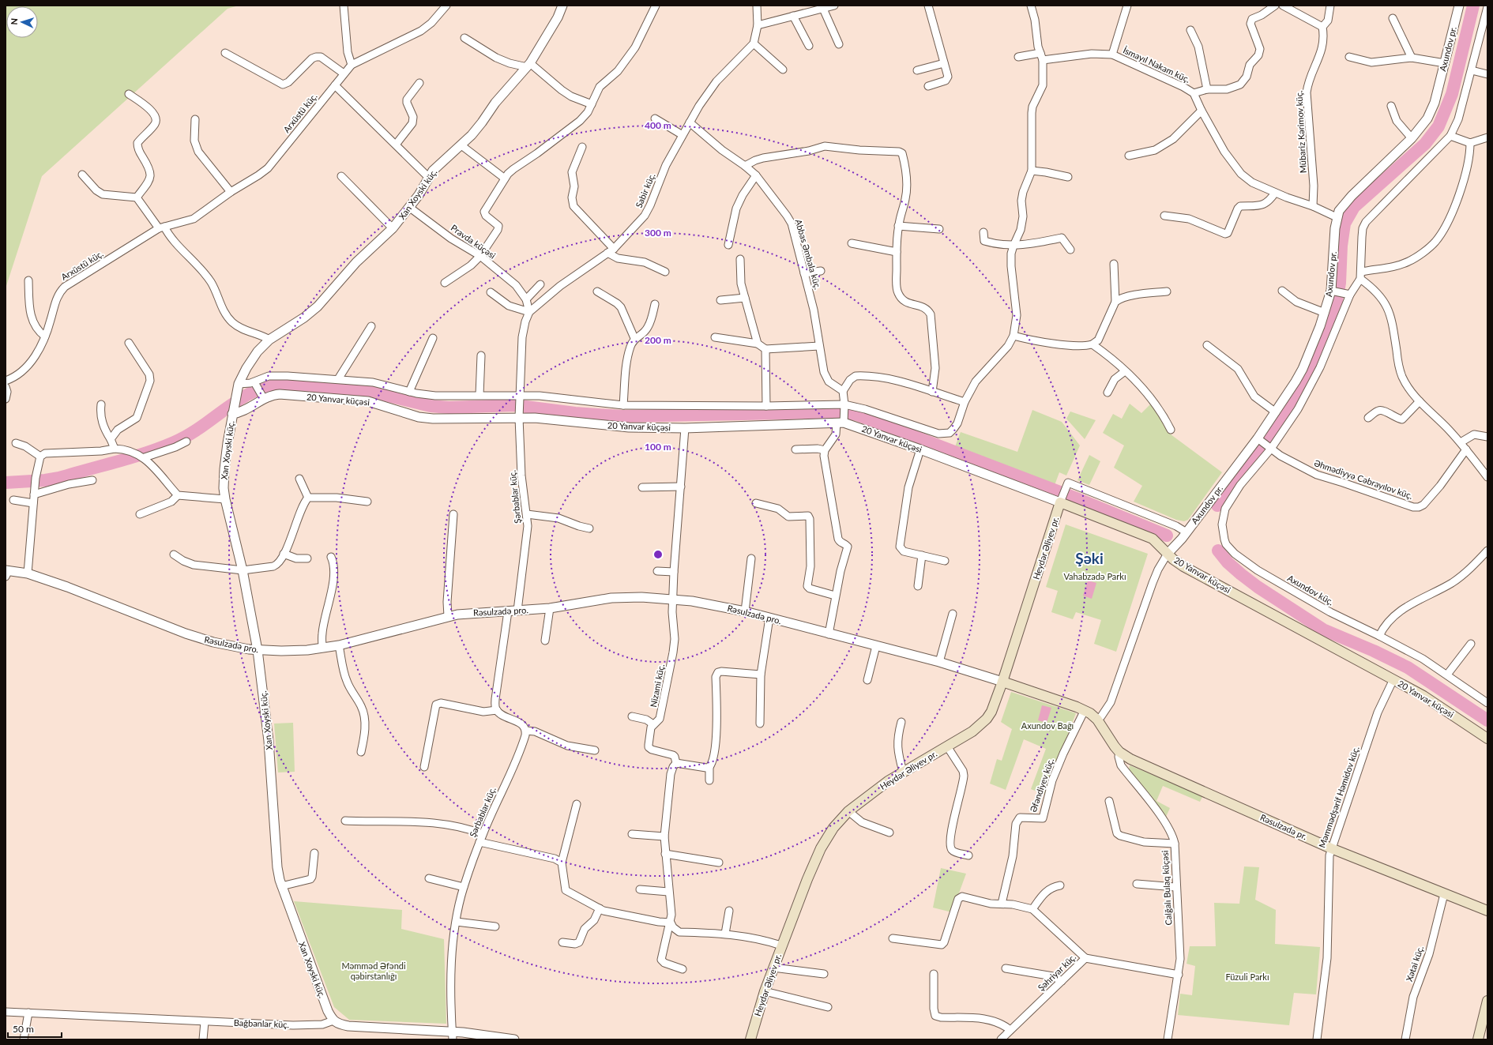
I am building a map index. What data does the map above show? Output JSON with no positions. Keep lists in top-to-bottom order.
{
  "streets": {
    "main road": ["20 Yanvar küçəsi", "Heydər Əliyev pr.", "Rəsulzadə pr."],
    "street": [
      "Axundov pr.",
      "İsmayıl Nakam küç.",
      "Arxüstü küç.",
      "Mübariz Kərimov küç.",
      "Sabir küç.",
      "Xan Xoyski küç.",
      "Pravda küçəsi",
      "Abbas Əmbala küç.",
      "Əhmədiyyə Cəbrayılov küç.",
      "Şərbablar küç.",
      "Axundov küç.",
      "Rəsulzadə pro.",
      "Nizami küç.",
      "Əfəndiyev küç.",
      "Məmmədşərif Həmidov küç.",
      "Calğalı Bulaq küçəsi",
      "Xətai küç.",
      "Şəhriyar küç.",
      "Bağbanlar küç."
    ]
  },
  "crossings": [
    ["Axundov pr.", "İsmayıl Nakam küç."],
    ["Axundov pr.", "20 Yanvar küçəsi"],
    ["Axundov pr.", "Əhmədiyyə Cəbrayılov küç."],
    ["İsmayıl Nakam küç.", "Mübariz Kərimov küç."],
    ["Sabir küç.", "Pravda küçəsi"],
    ["Sabir küç.", "Abbas Əmbala küç."],
    ["Xan Xoyski küç.", "Pravda küçəsi"],
    ["Xan Xoyski küç.", "20 Yanvar küçəsi"],
    ["Xan Xoyski küç.", "Rəsulzadə pro."],
    ["Xan Xoyski küç.", "Bağbanlar küç."],
    ["20 Yanvar küçəsi", "Şərbablar küç."],
    ["20 Yanvar küçəsi", "Heydər Əliyev pr."],
    ["20 Yanvar küçəsi", "Nizami küç."],
    ["20 Yanvar küçəsi", "Məmmədşərif Həmidov küç."],
    ["Əhmədiyyə Cəbrayılov küç.", "Axundov küç."],
    ["Şərbablar küç.", "Rəsulzadə pro."],
    ["Heydər Əliyev pr.", "Rəsulzadə pro."],
    ["Rəsulzadə pro.", "Nizami küç."],
    ["Məmmədşərif Həmidov küç.", "Rəsulzadə pr."],
    ["Rəsulzadə pr.", "Calğalı Bulaq küçəsi"],
    ["Rəsulzadə pr.", "Xətai küç."],
    ["Calğalı Bulaq küçəsi", "Şəhriyar küç."]
  ],
  "districts": ["Şəki"],
  "parks": [
    "Vahabzadə Parkı",
    "Axundov Bağı",
    "Məmməd Əfəndi qəbirstanlığı",
    "Füzuli Parkı"
  ],
  "scale_bar": "50 m",
  "north": "left",
  "rings": [
    "400 m",
    "300 m",
    "200 m",
    "100 m"
  ]
}
